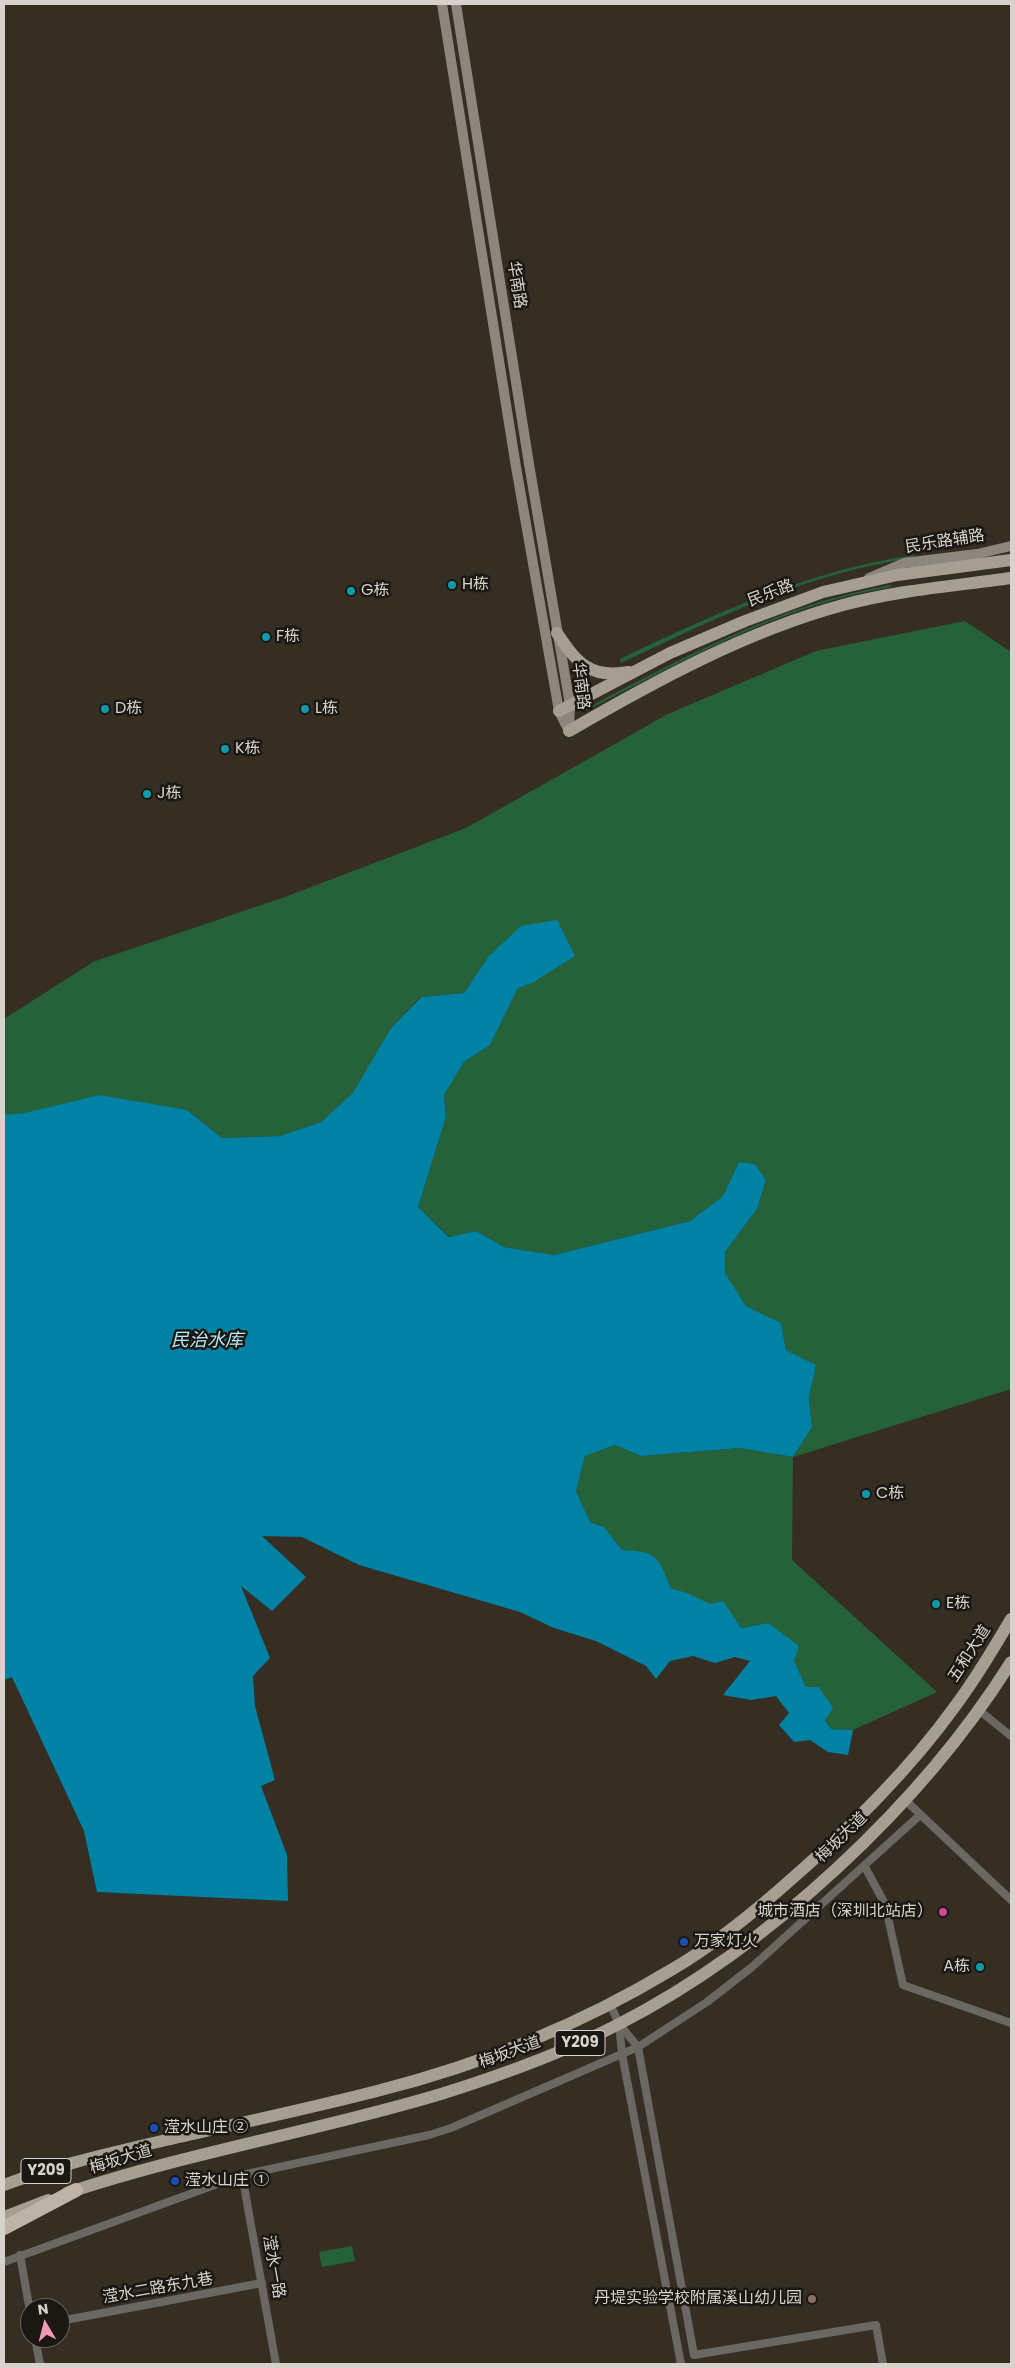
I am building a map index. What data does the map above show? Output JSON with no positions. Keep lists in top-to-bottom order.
{
  "streets": {
    "main road": [
      "华南路",
      "民乐路辅路",
      "民乐路",
      "五和大道",
      "梅坂大道",
      "Y209"
    ],
    "street": ["滢水一路", "滢水二路东九巷"]
  },
  "crossings": [
    ["华南路", "民乐路"],
    ["民乐路辅路", "民乐路"],
    ["五和大道", "梅坂大道"],
    ["梅坂大道", "Y209"],
    ["滢水一路", "滢水二路东九巷"]
  ],
  "water": ["民治水库"],
  "places": [
    "H栋",
    "G栋",
    "F栋",
    "D栋",
    "L栋",
    "K栋",
    "J栋",
    "C栋",
    "E栋",
    "城市酒店（深圳北站店）",
    "万家灯火",
    "A栋",
    "滢水山庄 ②",
    "滢水山庄 ①",
    "丹堤实验学校附属溪山幼儿园"
  ],
  "north": "top"
}
